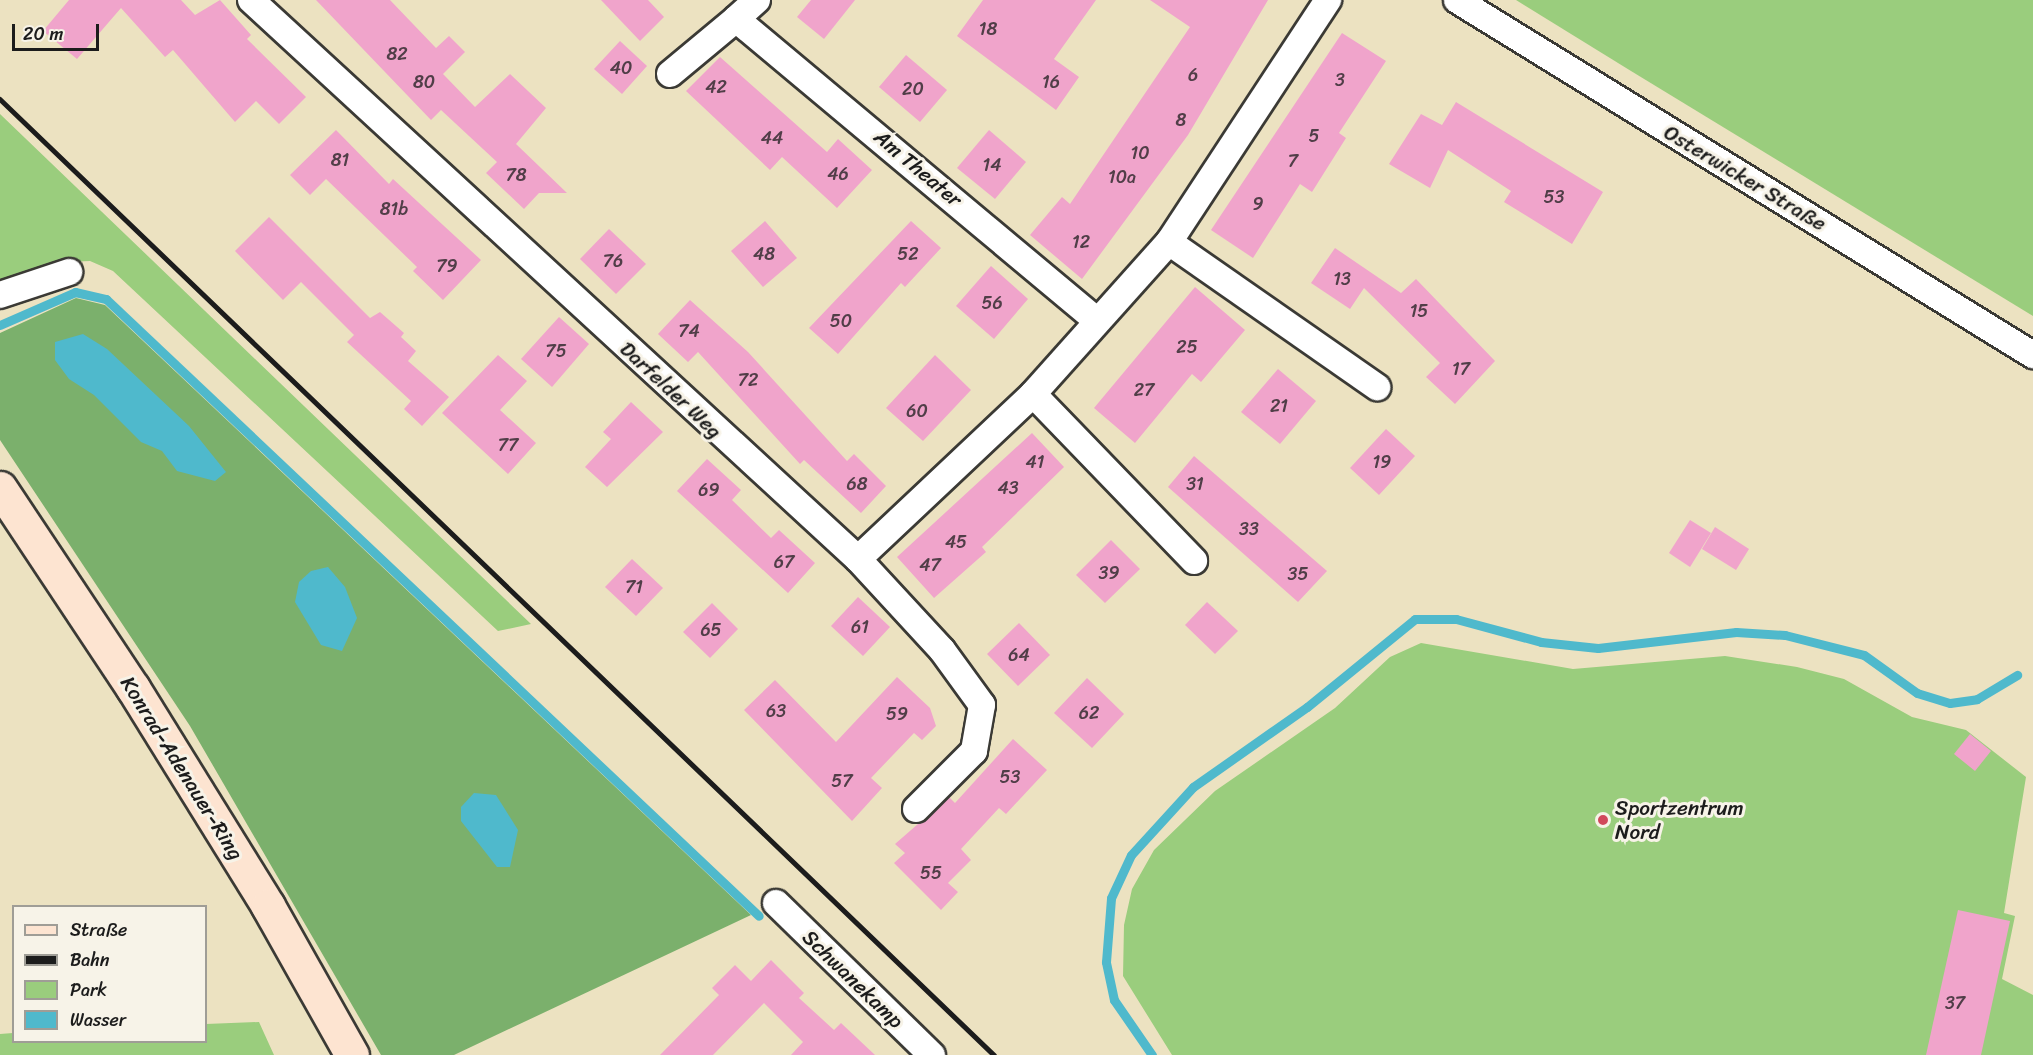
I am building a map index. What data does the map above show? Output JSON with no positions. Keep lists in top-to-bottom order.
{
  "streets": {
    "main road": ["Konrad-Adenauer-Ring"],
    "street": [
      "Am Theater",
      "Osterwicker Straße",
      "Darfelder Weg",
      "Schwanekamp"
    ]
  },
  "places": ["Sportzentrum Nord"],
  "house_numbers": [
    "18",
    "82",
    "40",
    "6",
    "3",
    "80",
    "16",
    "42",
    "20",
    "8",
    "5",
    "44",
    "10",
    "81",
    "7",
    "14",
    "46",
    "78",
    "10a",
    "53",
    "9",
    "81b",
    "12",
    "48",
    "52",
    "76",
    "79",
    "13",
    "56",
    "15",
    "50",
    "74",
    "25",
    "75",
    "17",
    "72",
    "27",
    "21",
    "60",
    "77",
    "41",
    "19",
    "68",
    "31",
    "43",
    "69",
    "33",
    "45",
    "67",
    "47",
    "39",
    "35",
    "71",
    "61",
    "65",
    "64",
    "63",
    "62",
    "59",
    "53",
    "57",
    "55",
    "37"
  ],
  "legend": [
    "Straße",
    "Bahn",
    "Park",
    "Wasser"
  ],
  "scale_bar": "20 m"
}
